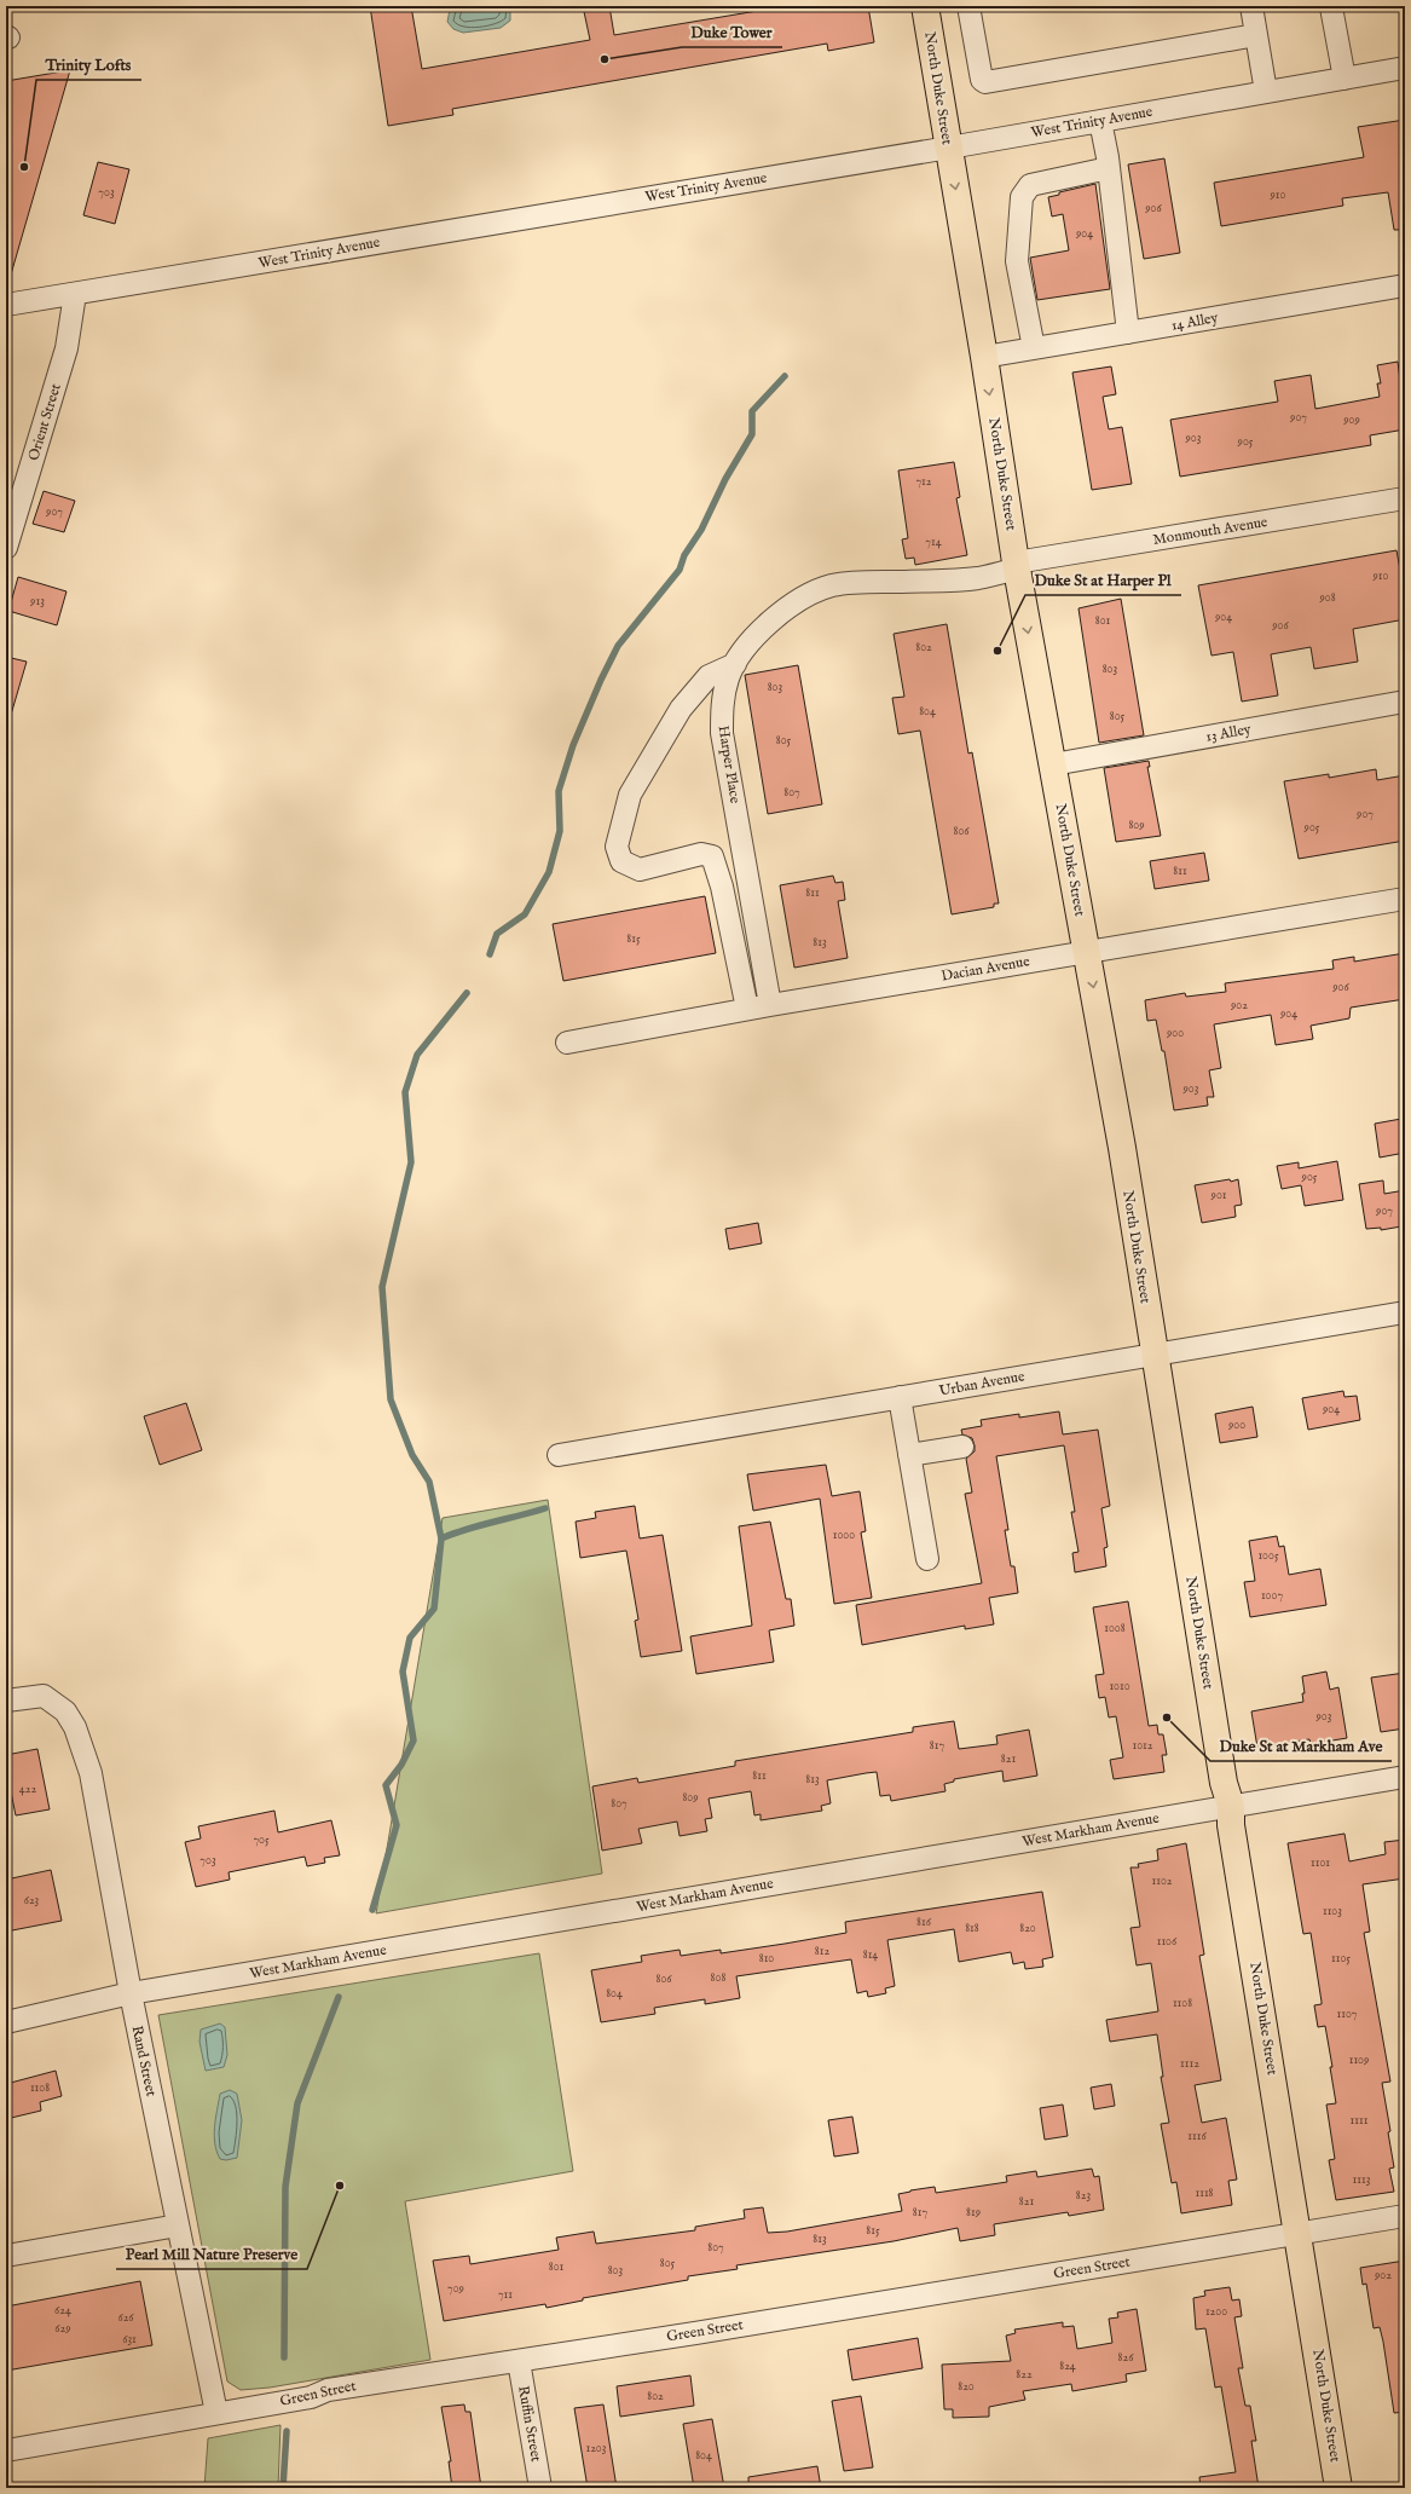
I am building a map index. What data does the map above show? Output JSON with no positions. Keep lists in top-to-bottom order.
{
  "streets": {
    "main road": ["North Duke Street"],
    "street": [
      "West Trinity Avenue",
      "14 Alley",
      "Orient Street",
      "Monmouth Avenue",
      "13 Alley",
      "Harper Place",
      "Dacian Avenue",
      "Urban Avenue",
      "West Markham Avenue",
      "Rand Street",
      "Green Street",
      "Ruffin Street"
    ]
  },
  "crossings": [
    ["North Duke Street", "West Trinity Avenue"],
    ["North Duke Street", "14 Alley"],
    ["North Duke Street", "Monmouth Avenue"],
    ["North Duke Street", "13 Alley"],
    ["North Duke Street", "Harper Place"],
    ["North Duke Street", "Dacian Avenue"],
    ["North Duke Street", "Urban Avenue"],
    ["North Duke Street", "West Markham Avenue"],
    ["North Duke Street", "Green Street"],
    ["West Trinity Avenue", "Orient Street"],
    ["Monmouth Avenue", "Harper Place"],
    ["Harper Place", "Dacian Avenue"],
    ["West Markham Avenue", "Rand Street"],
    ["Rand Street", "Green Street"],
    ["Green Street", "Ruffin Street"]
  ],
  "one_way": ["North Duke Street"],
  "places": [
    "Duke Tower",
    "Trinity Lofts",
    "Duke St at Harper Pl",
    "Duke St at Markham Ave",
    "Pearl Mill Nature Preserve"
  ],
  "house_numbers": [
    "703",
    "910",
    "906",
    "904",
    "907",
    "909",
    "903",
    "905",
    "712",
    "907",
    "714",
    "910",
    "908",
    "913",
    "904",
    "801",
    "906",
    "802",
    "803",
    "803",
    "804",
    "805",
    "805",
    "807",
    "907",
    "809",
    "905",
    "806",
    "811",
    "811",
    "815",
    "813",
    "906",
    "902",
    "904",
    "900",
    "903",
    "905",
    "901",
    "907",
    "904",
    "900",
    "1000",
    "1005",
    "1007",
    "1008",
    "1010",
    "903",
    "817",
    "1012",
    "821",
    "811",
    "813",
    "422",
    "809",
    "807",
    "705",
    "703",
    "1101",
    "1102",
    "623",
    "1103",
    "816",
    "818",
    "820",
    "1106",
    "812",
    "814",
    "810",
    "1105",
    "808",
    "806",
    "804",
    "1108",
    "1107",
    "1109",
    "1112",
    "1108",
    "1111",
    "1116",
    "1113",
    "1118",
    "823",
    "821",
    "817",
    "819",
    "815",
    "813",
    "807",
    "805",
    "801",
    "803",
    "902",
    "709",
    "711",
    "624",
    "1200",
    "626",
    "629",
    "631",
    "826",
    "824",
    "822",
    "820",
    "802",
    "1203",
    "804"
  ]
}
